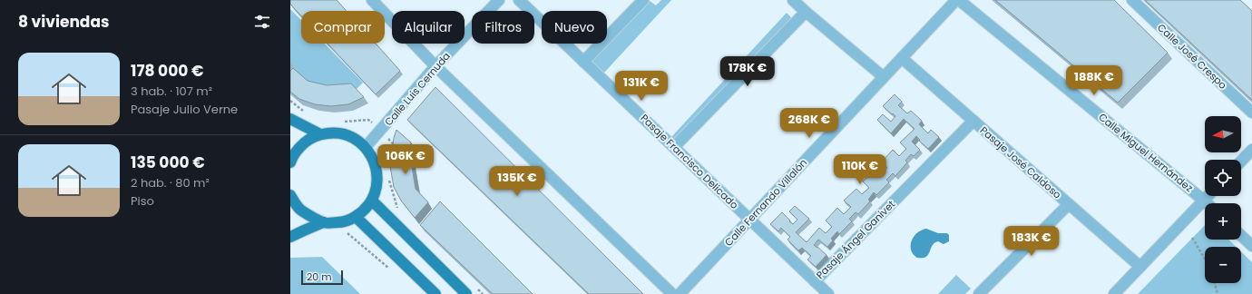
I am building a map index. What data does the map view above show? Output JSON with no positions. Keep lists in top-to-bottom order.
{
  "streets": {
    "street": [
      "Calle José Crespo",
      "Calle Luis Cernuda",
      "Calle Miguel Hernández",
      "Pasaje Francisco Delicado",
      "Pasaje José Caldoso",
      "Calle Fernando Villalón",
      "Pasaje Ángel Ganivet"
    ]
  },
  "crossings": [
    ["Pasaje Francisco Delicado", "Calle Fernando Villalón"],
    ["Pasaje Francisco Delicado", "Pasaje Ángel Ganivet"],
    ["Pasaje José Caldoso", "Calle Fernando Villalón"],
    ["Pasaje José Caldoso", "Pasaje Ángel Ganivet"]
  ],
  "scale_bar": "20 m",
  "north": "left",
  "page": {
    "heading": "8 viviendas",
    "chip": [
      "Comprar",
      "Alquilar",
      "Filtros",
      "Nuevo"
    ],
    "list": [
      {
        "name": "178 000 €",
        "note": "3 hab. · 107 m² · Pasaje Julio Verne"
      },
      {
        "name": "135 000 €",
        "note": "2 hab. · 80 m² · Piso"
      }
    ],
    "price": [
      "178K €",
      "188K €",
      "131K €",
      "268K €",
      "106K €",
      "110K €",
      "135K €",
      "183K €"
    ],
    "map_buttons": ["+", "−"],
    "scale": "20 m"
  }
}
